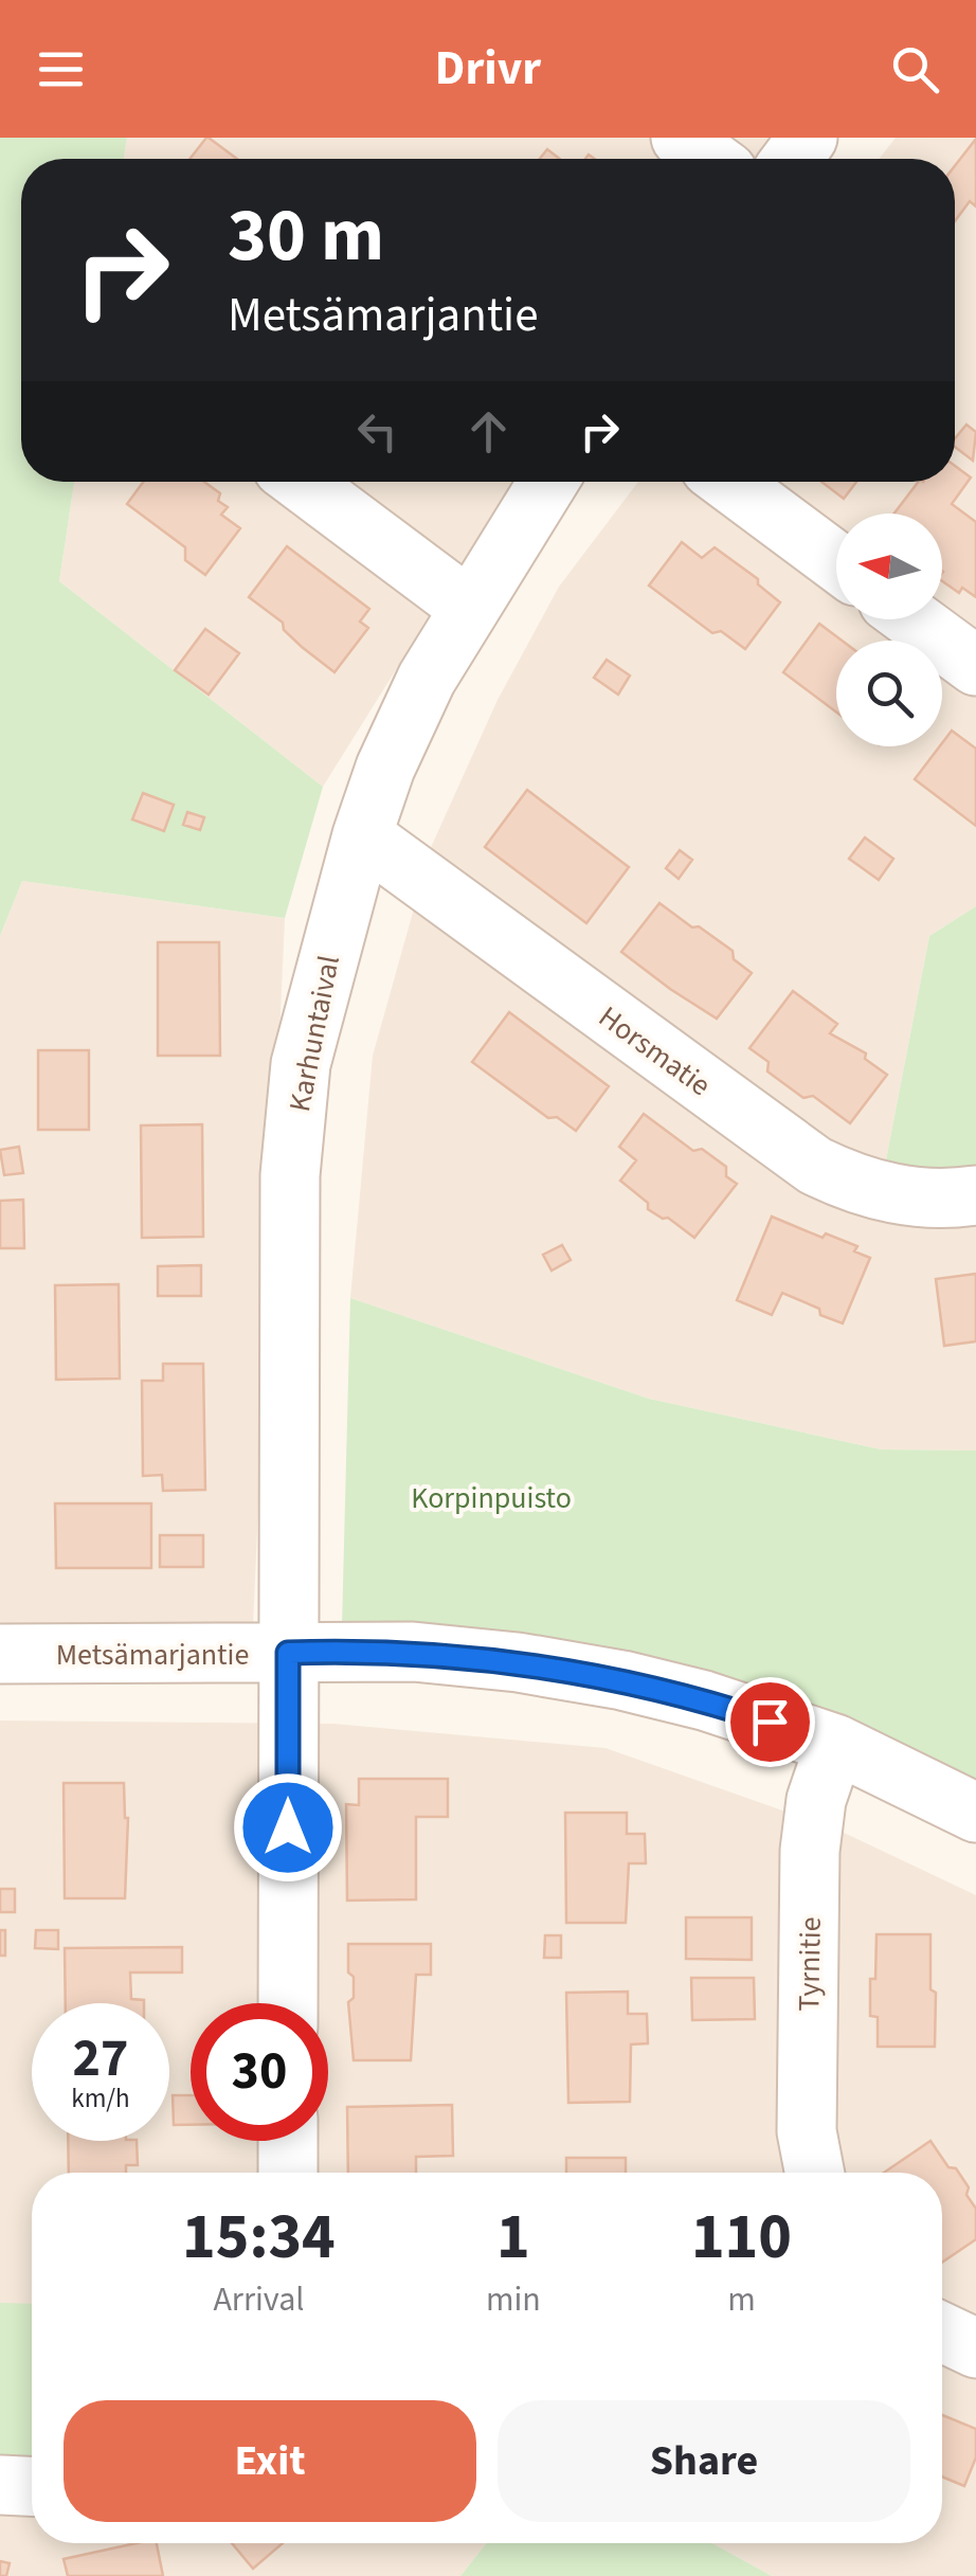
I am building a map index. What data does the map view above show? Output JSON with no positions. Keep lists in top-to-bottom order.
{
  "streets": {
    "street": [
      "Karhuntaival",
      "Horsmatie",
      "Metsämarjantie",
      "Tyrnitie"
    ]
  },
  "crossings": [
    ["Karhuntaival", "Horsmatie"],
    ["Karhuntaival", "Metsämarjantie"],
    ["Metsämarjantie", "Tyrnitie"]
  ],
  "parks": ["Korpinpuisto"],
  "north": "left",
  "page": {
    "header": "Drivr",
    "turn": ["30 m", "Metsämarjantie"],
    "speed": "27 km/h",
    "limit": "30",
    "eta": [
      "15:34",
      "Arrival",
      "1",
      "min",
      "110",
      "m"
    ],
    "buttons": ["Exit", "Share"]
  }
}
